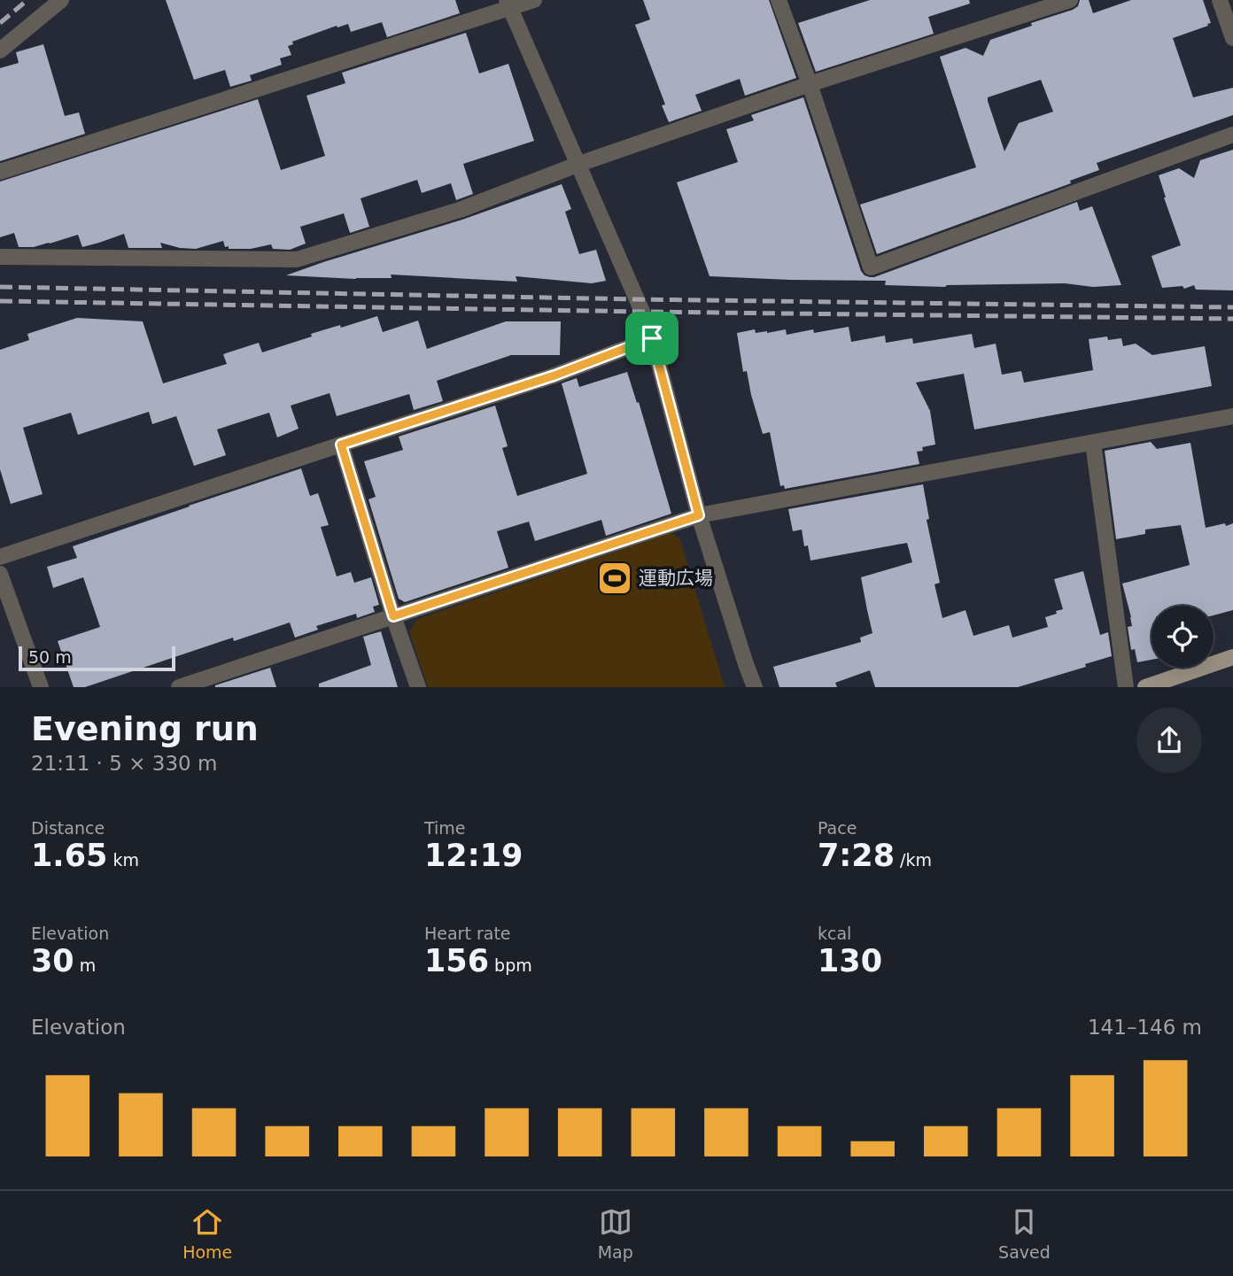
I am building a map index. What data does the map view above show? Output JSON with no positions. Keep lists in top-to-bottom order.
{
  "places": {
    "sports": ["運動広場"]
  },
  "scale_bar": "50 m",
  "page": {
    "scale": "50 m",
    "heading": ["Evening run", "21:11 · 5 × 330 m"],
    "stats": [
      ["Distance", "1.65 km"],
      ["Time", "12:19"],
      ["Pace", "7:28 /km"],
      ["Elevation", "30 m"],
      ["Heart rate", "156 bpm"],
      ["kcal", "130"]
    ],
    "chart": ["Elevation", "141–146 m"],
    "tabs": ["Home", "Map", "Saved"]
  }
}
